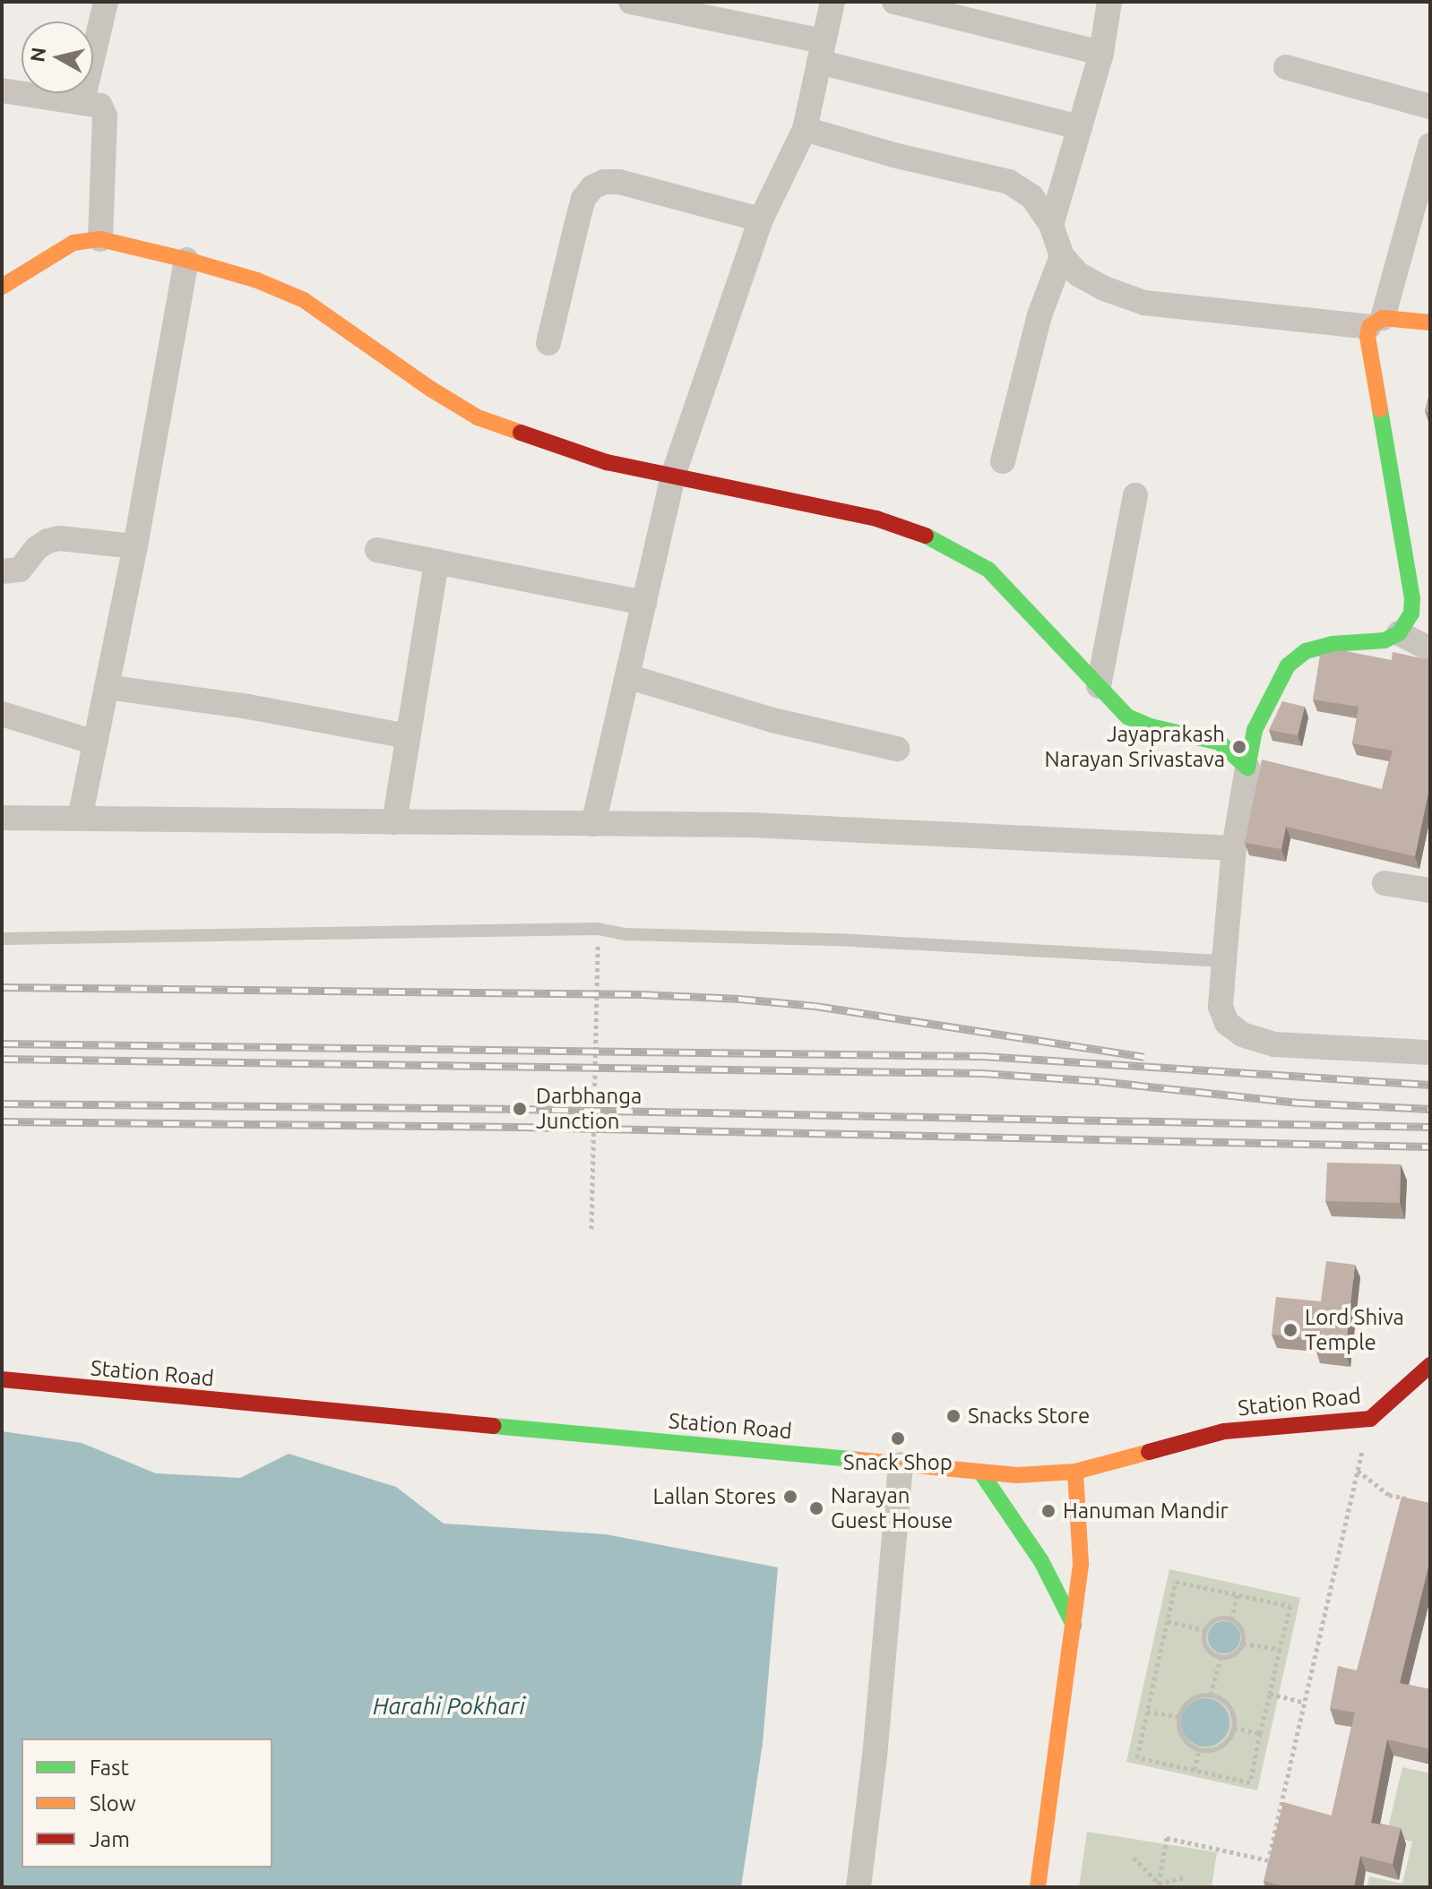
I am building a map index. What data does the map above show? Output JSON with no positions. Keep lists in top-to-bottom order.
{
  "streets": {
    "main road": ["Station Road"]
  },
  "water": ["Harahi Pokhari"],
  "places": [
    "Jayaprakash Narayan Srivastava",
    "Darbhanga Junction",
    "Lord Shiva Temple",
    "Snacks Store",
    "Snack Shop",
    "Lallan Stores",
    "Narayan Guest House",
    "Hanuman Mandir"
  ],
  "legend": ["Fast", "Slow", "Jam"],
  "north": "left"
}
